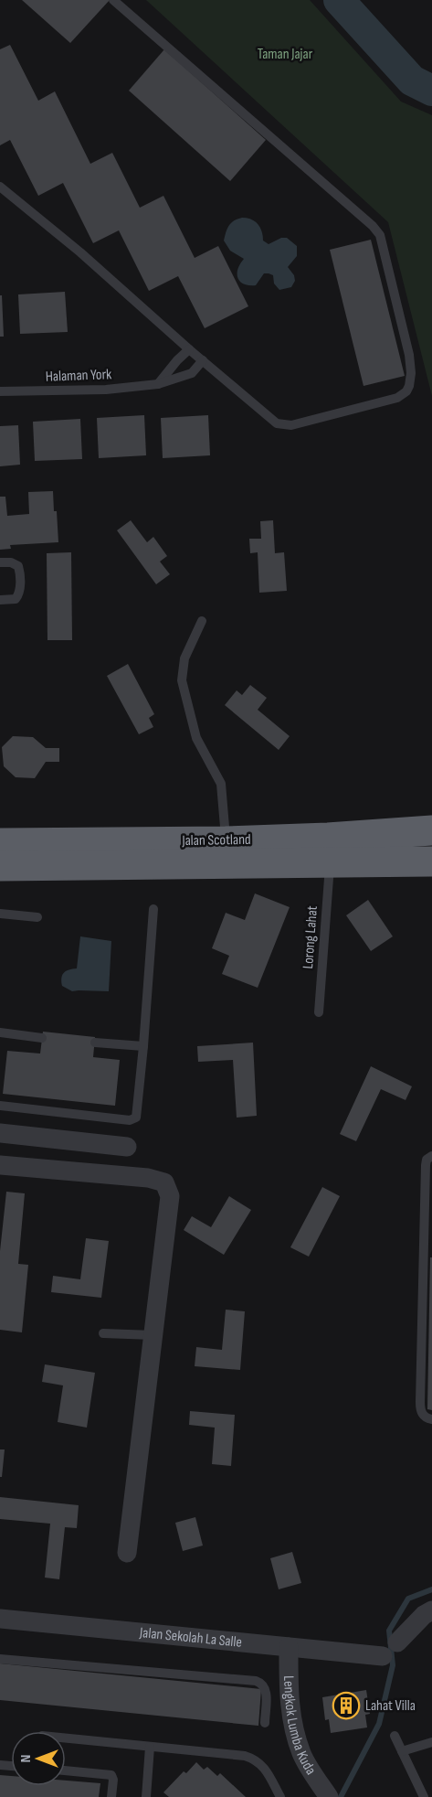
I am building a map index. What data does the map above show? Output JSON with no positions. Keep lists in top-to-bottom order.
{
  "streets": {
    "highway": ["Jalan Scotland"],
    "street": ["Jalan Sekolah La Salle", "Lengkok Lumba Kuda"],
    "lane": ["Halaman York", "Lorong Lahat"]
  },
  "crossings": [
    ["Jalan Scotland", "Lorong Lahat"],
    ["Jalan Sekolah La Salle", "Lengkok Lumba Kuda"]
  ],
  "parks": ["Taman Jajar"],
  "places": {
    "building": ["Lahat Villa"]
  },
  "north": "left"
}
